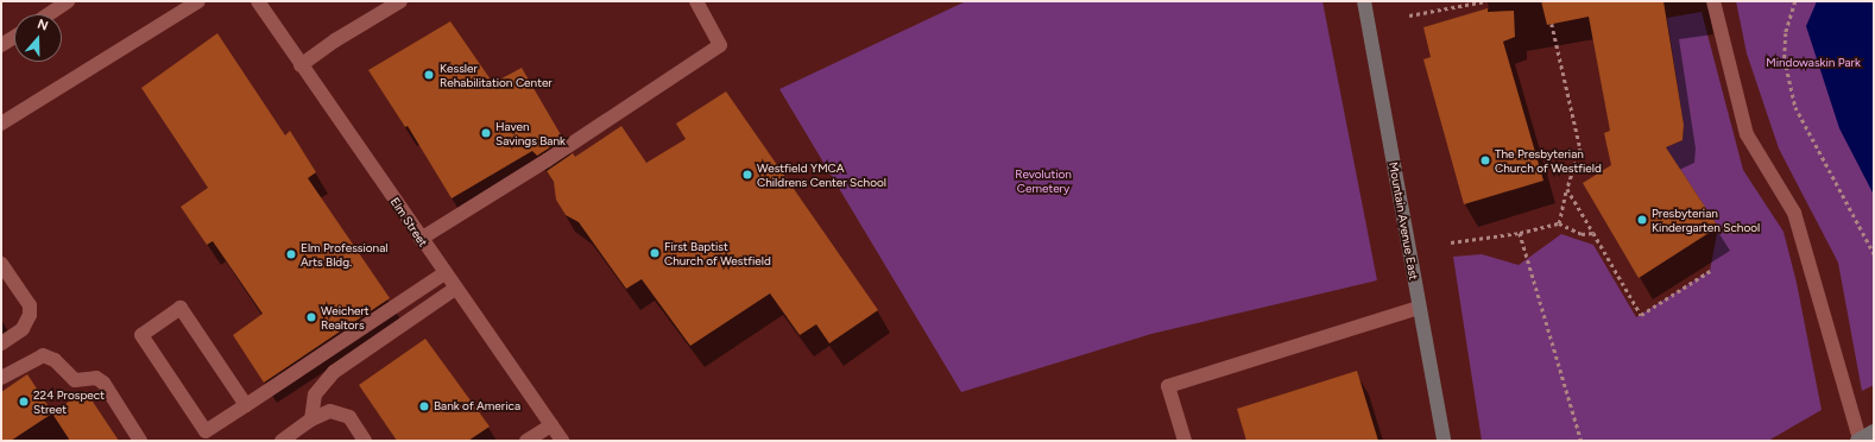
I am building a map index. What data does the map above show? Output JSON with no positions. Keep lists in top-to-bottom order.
{
  "streets": {
    "street": ["Mountain Avenue East", "Elm Street"]
  },
  "parks": ["Mindowaskin Park", "Revolution Cemetery"],
  "places": [
    "Kessler Rehabilitation Center",
    "Haven Savings Bank",
    "The Presbyterian Church of Westfield",
    "Westfield YMCA Childrens Center School",
    "Presbyterian Kindergarten School",
    "First Baptist Church of Westfield",
    "Elm Professional Arts Bldg.",
    "Weichert Realtors",
    "224 Prospect Street",
    "Bank of America"
  ],
  "north": "top"
}
